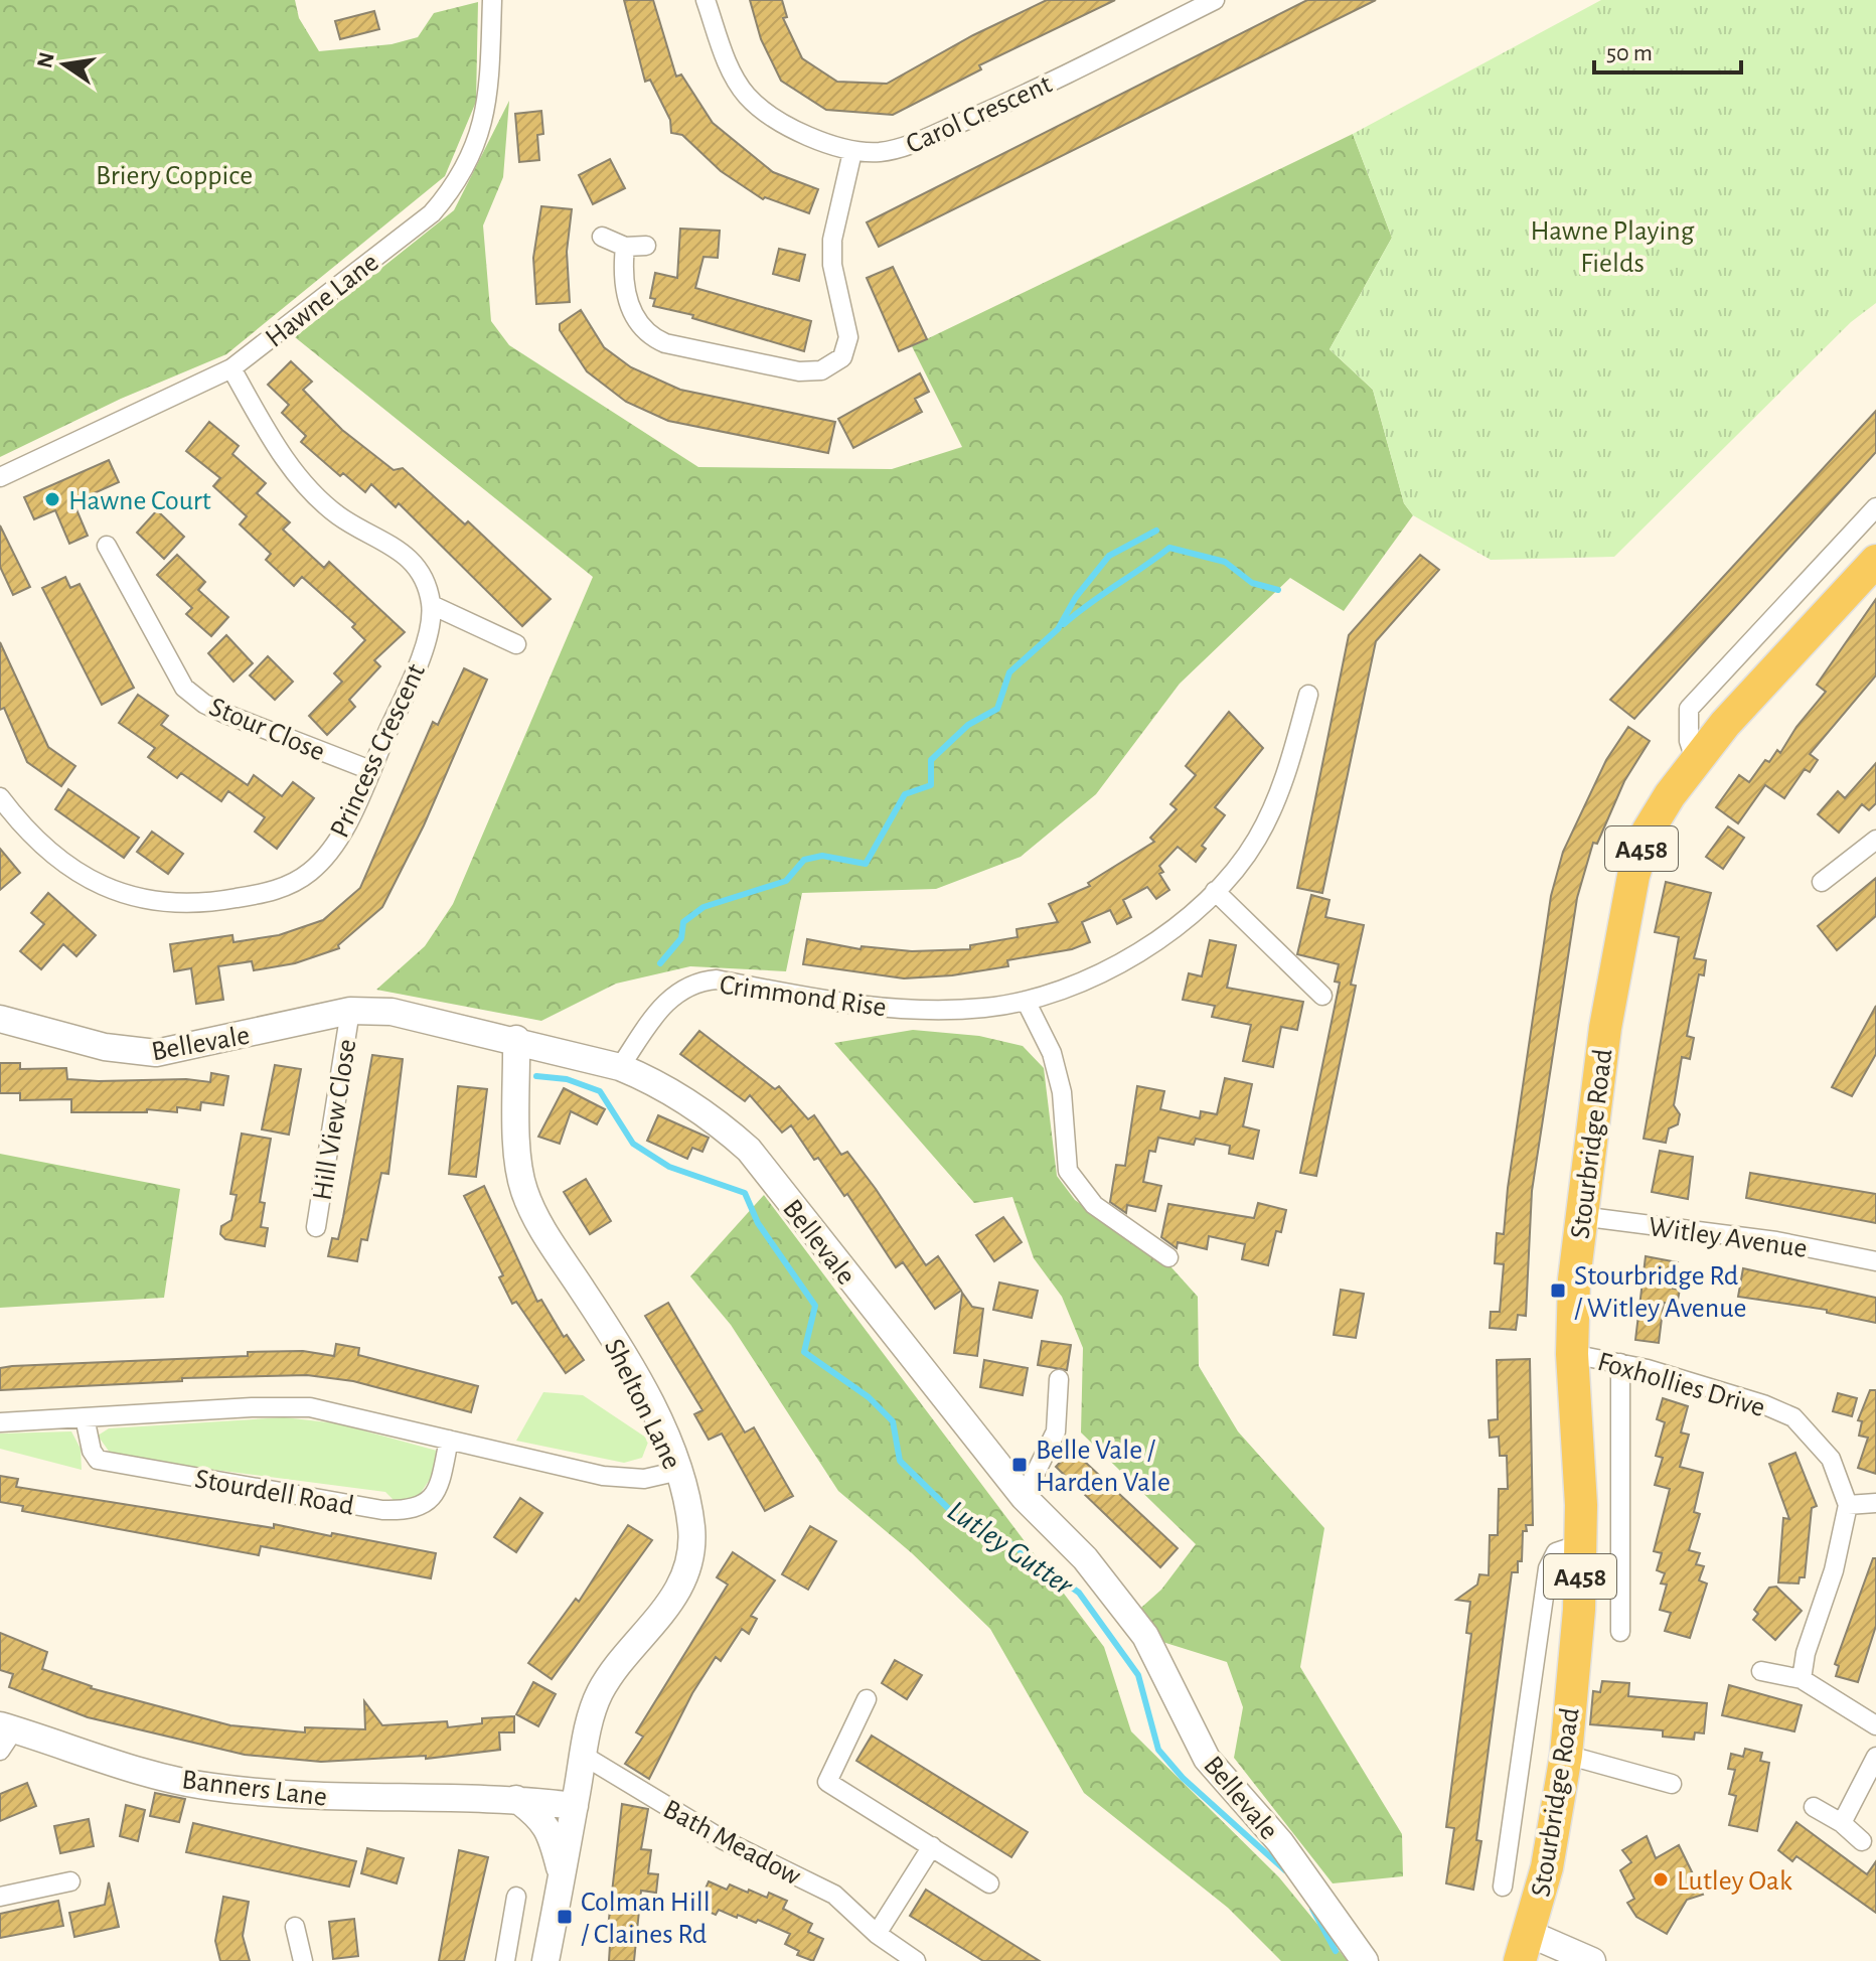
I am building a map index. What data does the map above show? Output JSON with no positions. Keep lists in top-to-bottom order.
{
  "streets": {
    "highway": ["A458", "Stourbridge Road"],
    "street": [
      "Carol Crescent",
      "Hawne Lane",
      "Stour Close",
      "Princess Crescent",
      "Crimmond Rise",
      "Bellevale",
      "Hill View Close",
      "Witley Avenue",
      "Foxhollies Drive",
      "Shelton Lane",
      "Stourdell Road",
      "Banners Lane",
      "Bath Meadow"
    ]
  },
  "crossings": [
    ["Stour Close", "Princess Crescent"],
    ["Crimmond Rise", "Bellevale"],
    ["Bellevale", "Hill View Close"],
    ["Bellevale", "Shelton Lane"],
    ["Stourbridge Road", "Witley Avenue"],
    ["Stourbridge Road", "Foxhollies Drive"],
    ["Shelton Lane", "Banners Lane"],
    ["Shelton Lane", "Bath Meadow"]
  ],
  "water": ["Lutley Gutter"],
  "parks": ["Briery Coppice", "Hawne Playing Fields"],
  "places": {
    "other": ["Hawne Court", "Lutley Oak"],
    "transit": ["Stourbridge Rd / Witley Avenue", "Belle Vale / Harden Vale", "Colman Hill / Claines Rd"]
  },
  "scale_bar": "50 m",
  "north": "left"
}
